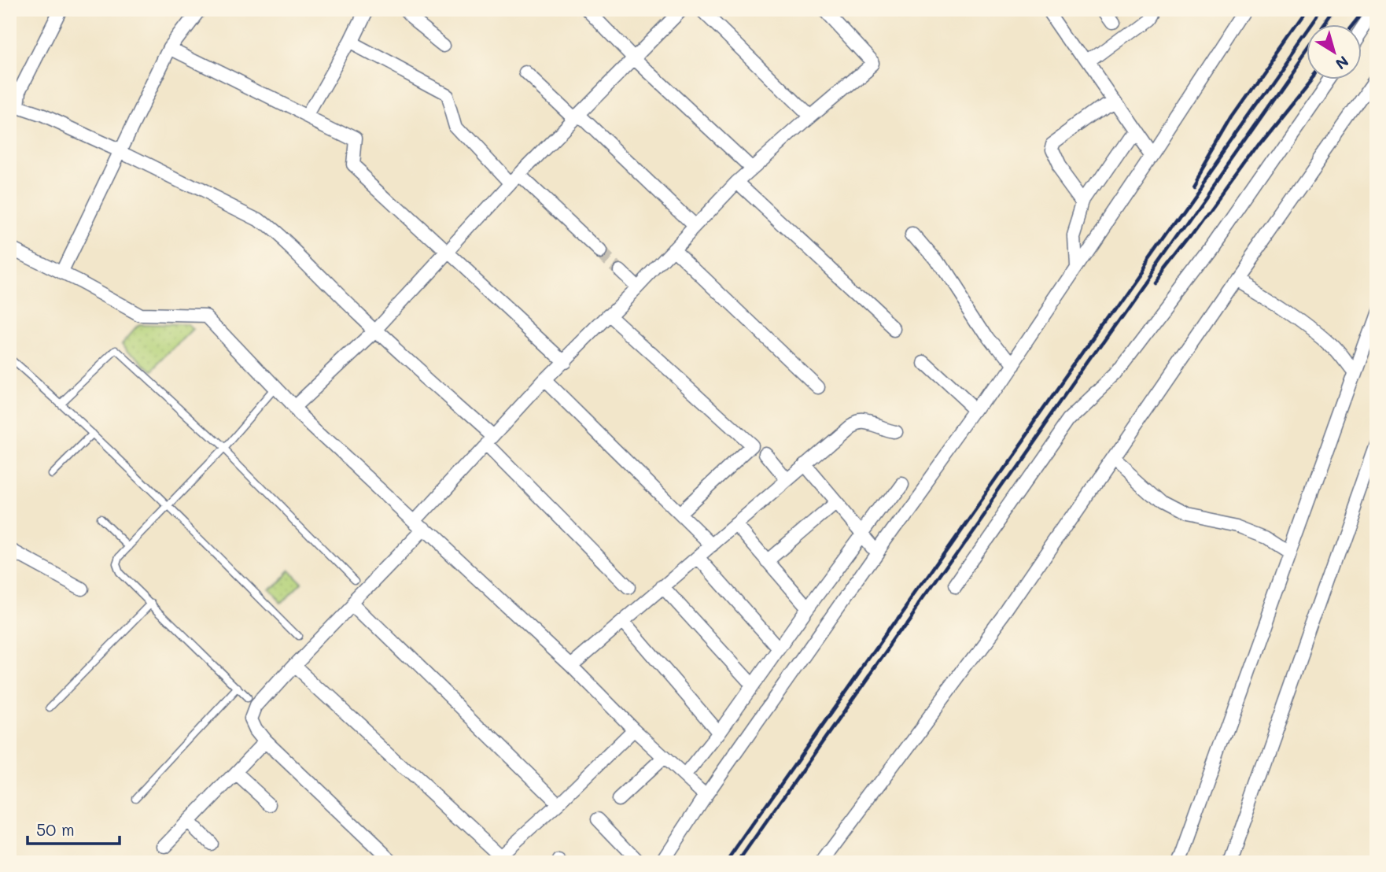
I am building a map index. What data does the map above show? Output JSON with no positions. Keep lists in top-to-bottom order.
{
  "scale_bar": "50 m",
  "north": "bottom right"
}
